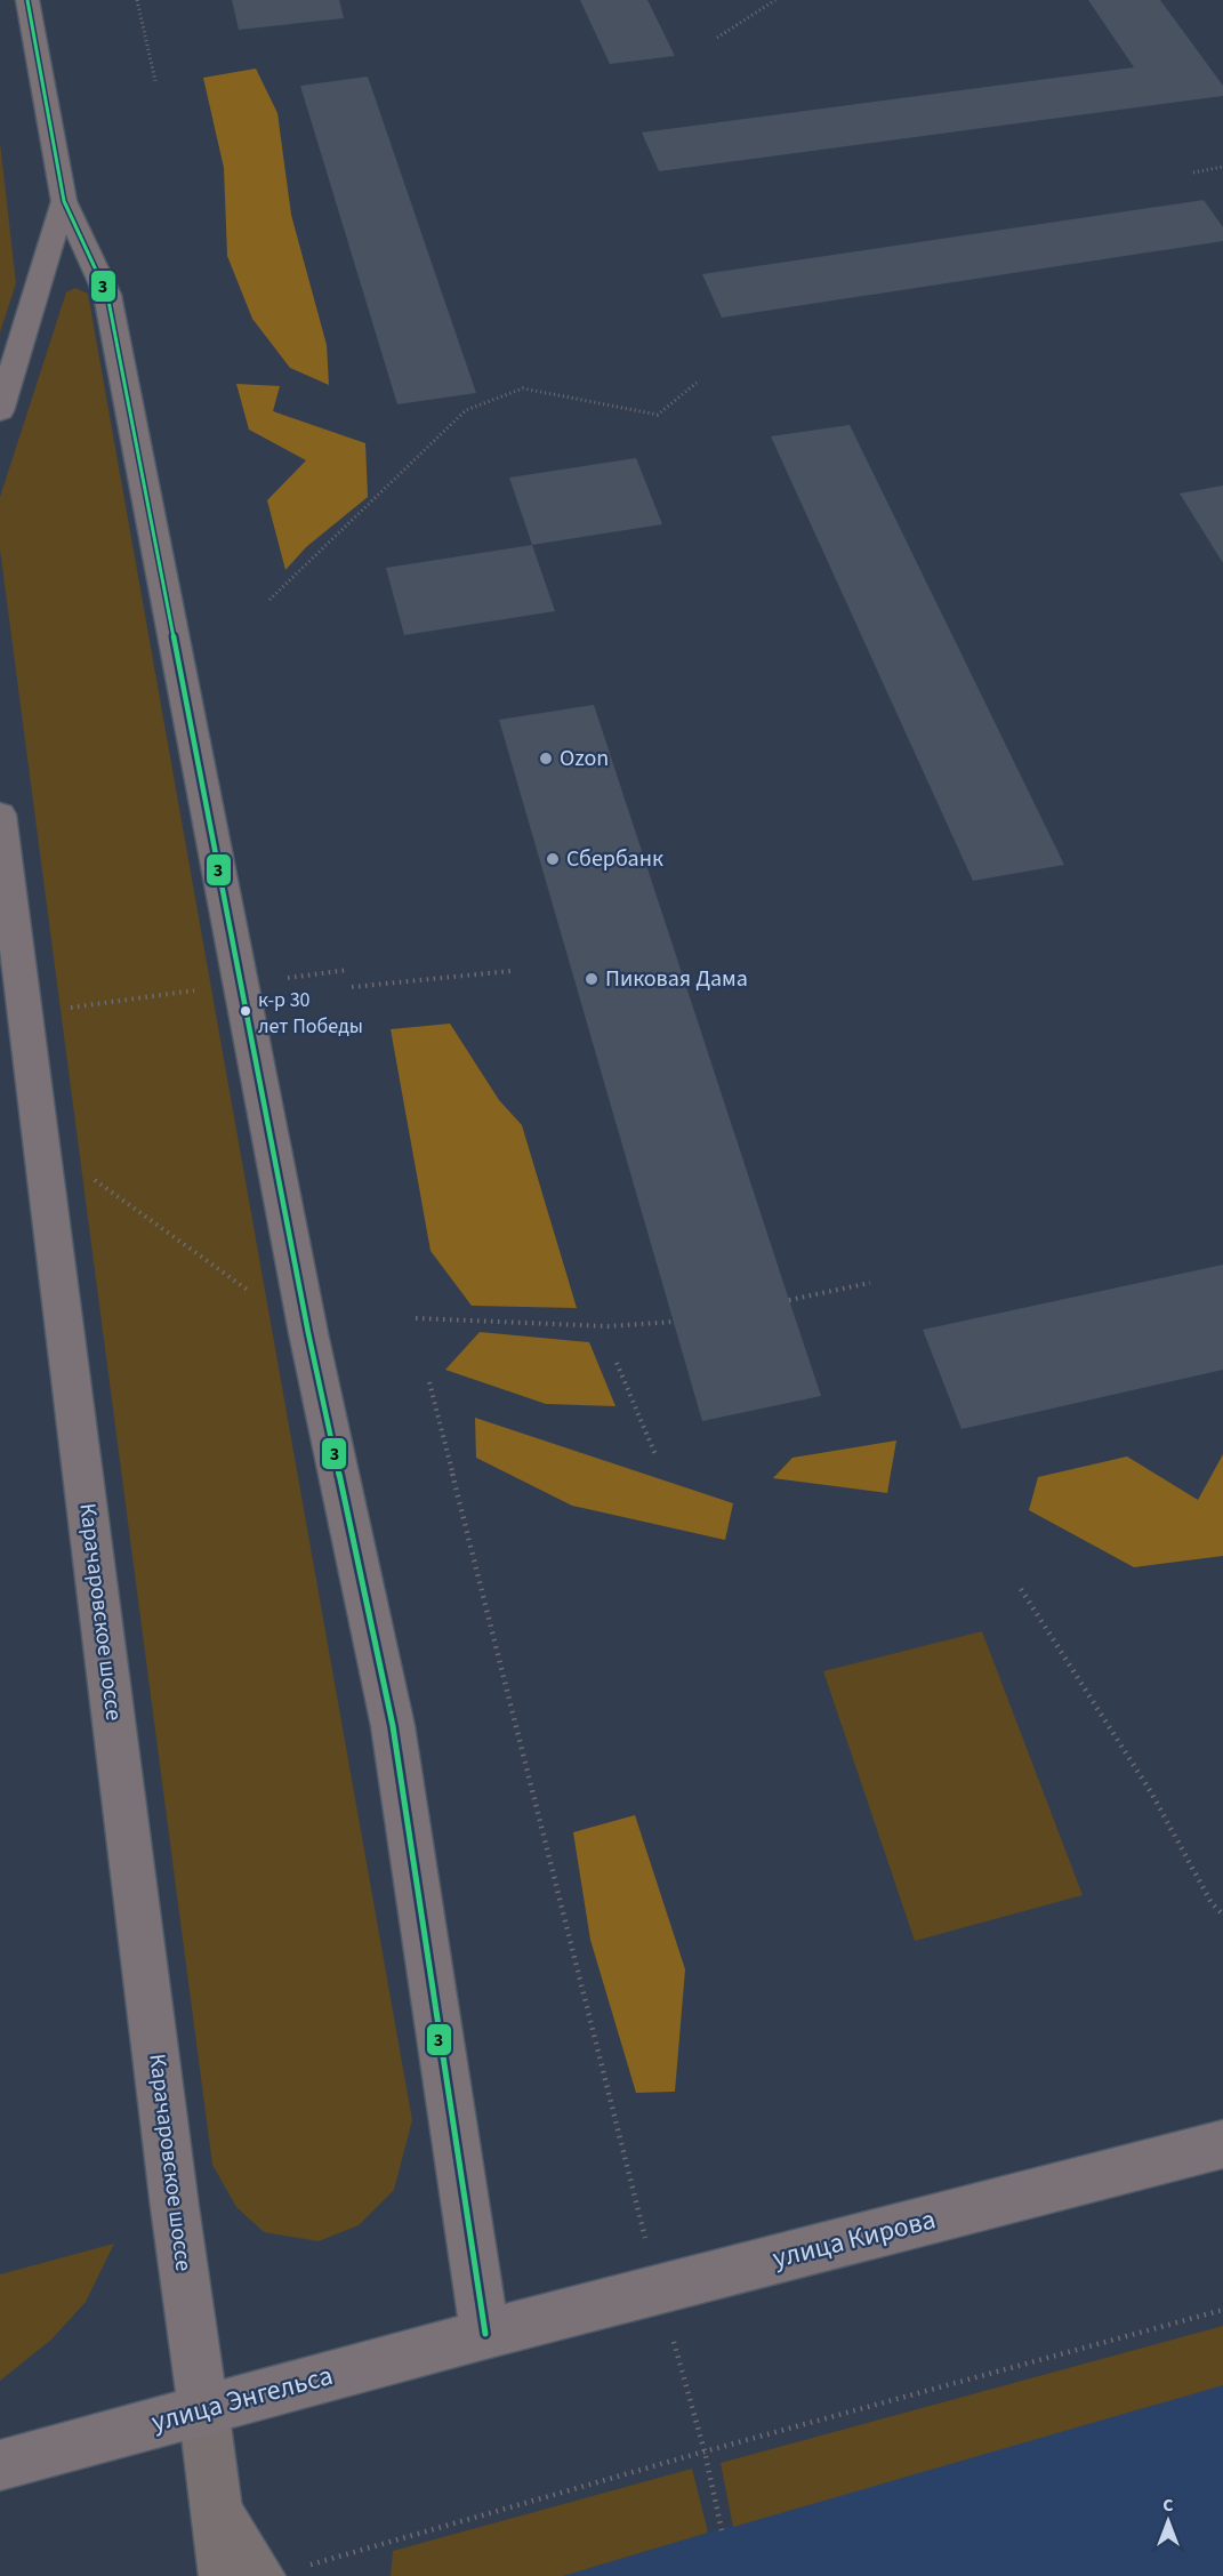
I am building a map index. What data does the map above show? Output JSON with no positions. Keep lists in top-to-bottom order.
{
  "streets": {
    "street": ["Карачаровское шоссе", "улица Кирова", "улица Энгельса"]
  },
  "crossings": [
    ["Карачаровское шоссе", "улица Энгельса"],
    ["улица Кирова", "улица Энгельса"]
  ],
  "places": [
    "Ozon",
    "Сбербанк",
    "Пиковая Дама",
    "к-р 30 лет Победы"
  ],
  "lines": ["transit line 3"],
  "north": "top"
}
